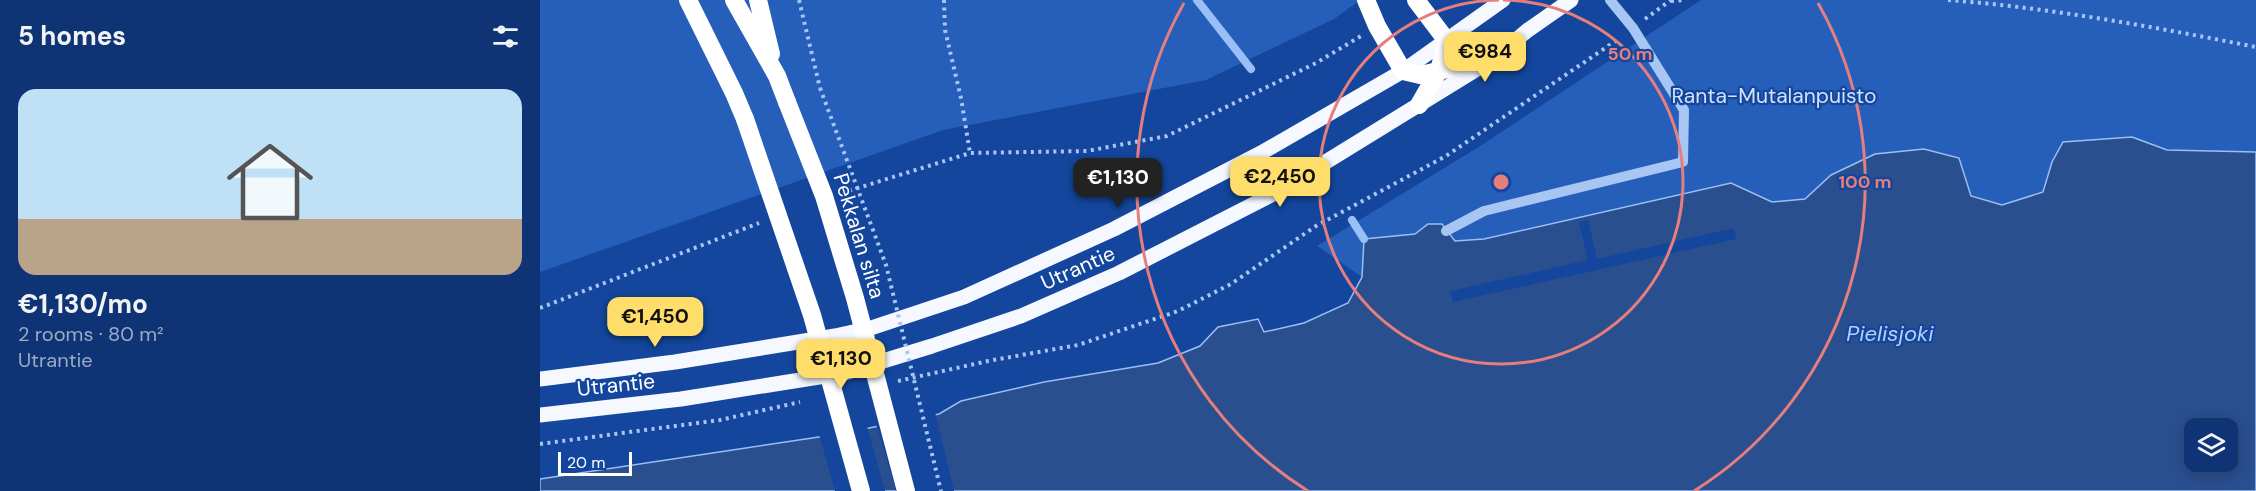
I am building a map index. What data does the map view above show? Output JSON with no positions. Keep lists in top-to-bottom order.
{
  "streets": {
    "highway": ["Pekkalan silta"],
    "main road": ["Utrantie"]
  },
  "water": ["Pielisjoki"],
  "parks": ["Ranta-Mutalanpuisto"],
  "scale_bar": "20 m",
  "page": {
    "heading": "5 homes",
    "price": [
      "€984",
      "€2,450",
      "€1,130",
      "€1,450",
      "€1,130"
    ],
    "list": [
      {
        "name": "€1,130/mo",
        "note": "2 rooms · 80 m² · Utrantie"
      }
    ],
    "scale": "20 m"
  },
  "rings": ["50 m", "100 m"]
}
